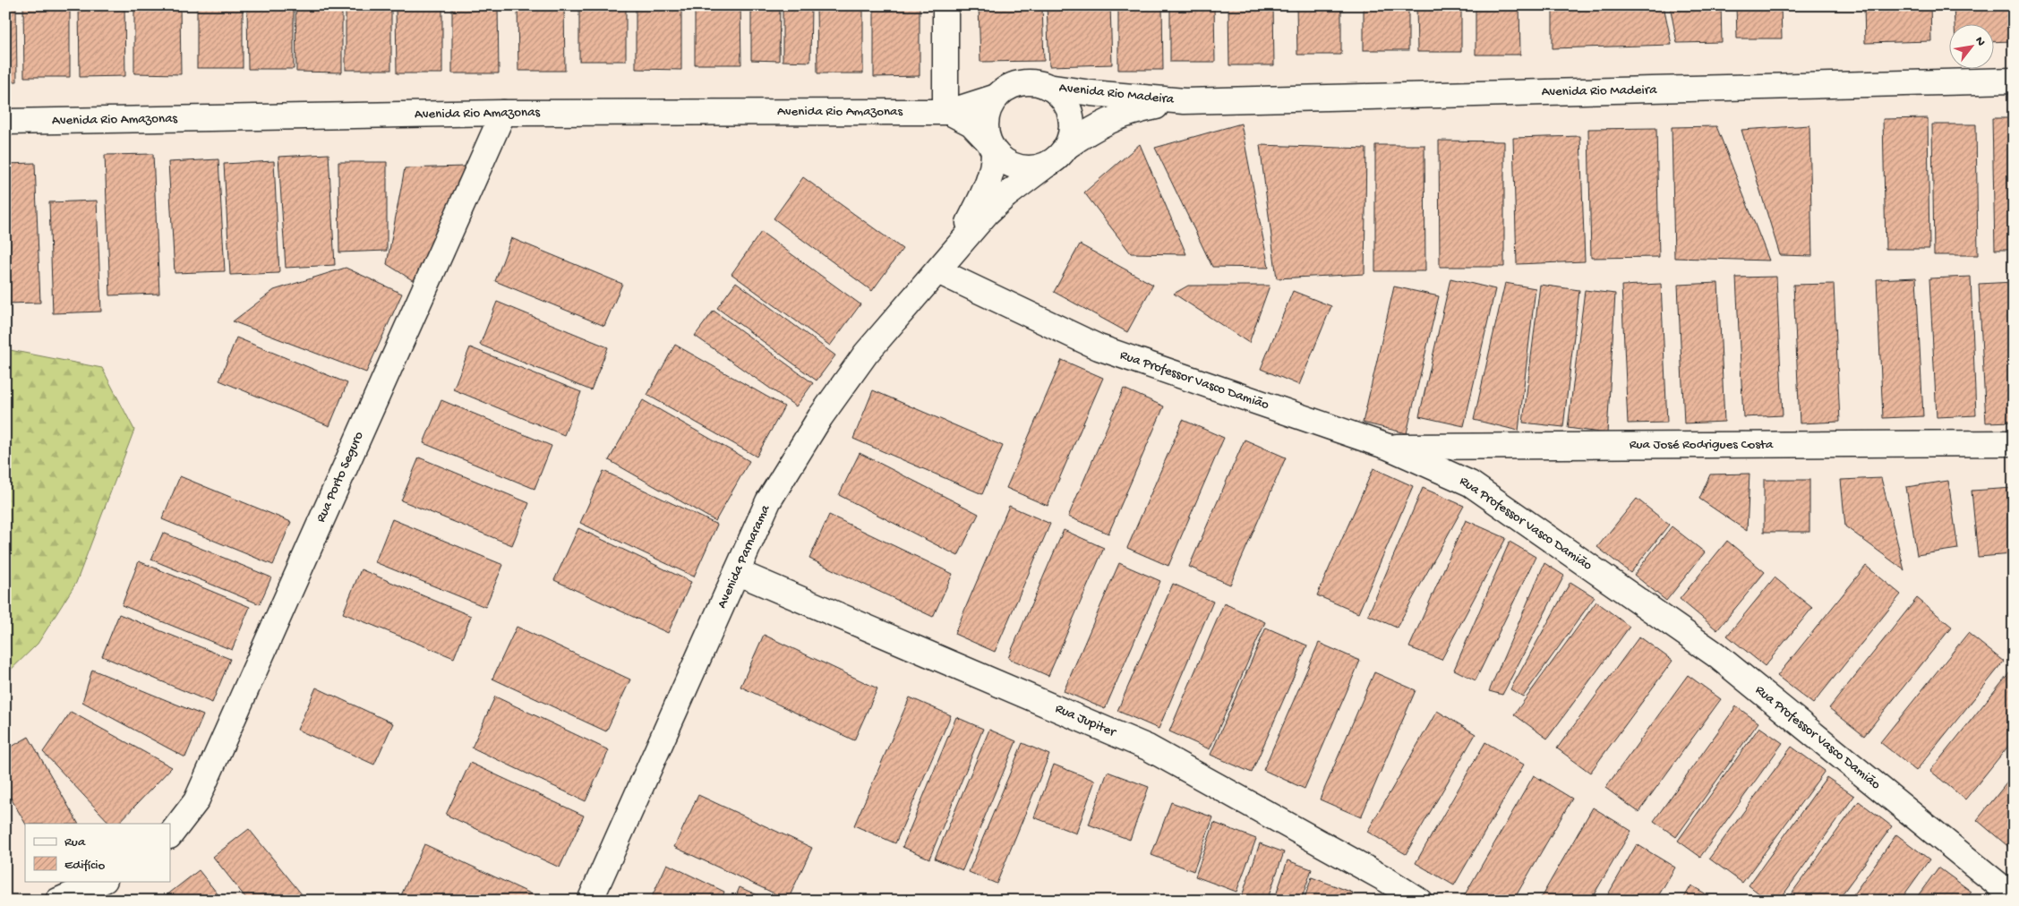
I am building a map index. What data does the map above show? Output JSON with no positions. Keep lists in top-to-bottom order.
{
  "streets": {
    "street": [
      "Avenida Rio Madeira",
      "Avenida Rio Amazonas",
      "Rua Professor Vasco Damião",
      "Rua José Rodrigues Costa",
      "Rua Porto Seguro",
      "Avenida Parnarama",
      "Rua Jupiter"
    ]
  },
  "crossings": [
    ["Avenida Rio Madeira", "Avenida Rio Amazonas"],
    ["Avenida Rio Madeira", "Avenida Parnarama"],
    ["Avenida Rio Amazonas", "Rua Porto Seguro"],
    ["Avenida Rio Amazonas", "Avenida Parnarama"],
    ["Rua Professor Vasco Damião", "Rua José Rodrigues Costa"],
    ["Rua Professor Vasco Damião", "Avenida Parnarama"],
    ["Avenida Parnarama", "Rua Jupiter"]
  ],
  "legend": ["Rua", "Edifício"],
  "north": "top right"
}
